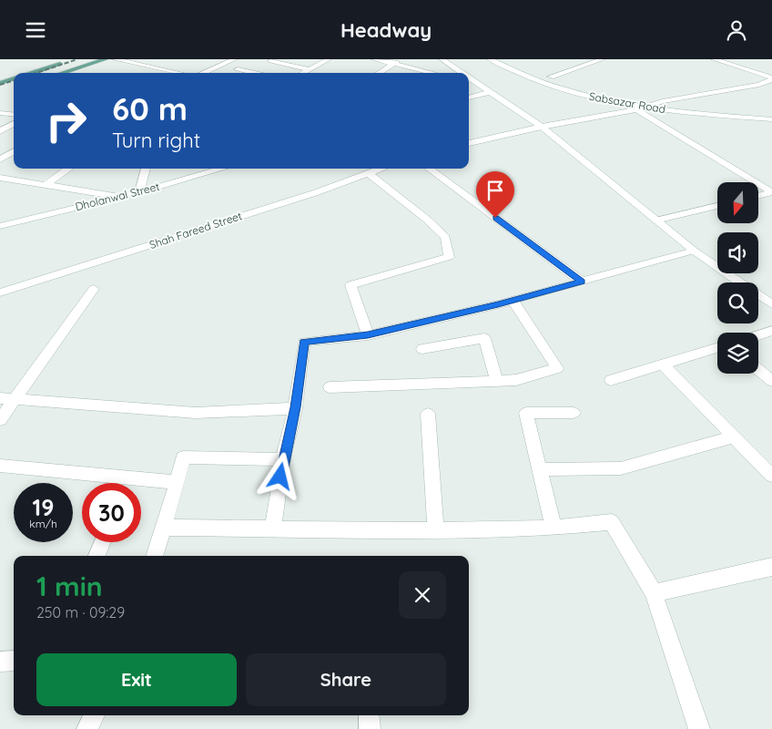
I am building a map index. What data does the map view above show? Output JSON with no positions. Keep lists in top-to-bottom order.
{
  "streets": {
    "street": ["Sabsazar Road", "Dholanwal Street", "Shah Fareed Street"]
  },
  "north": "bottom",
  "page": {
    "header": "Headway",
    "turn": ["60 m", "Turn right"],
    "speed": "19 km/h",
    "limit": "30",
    "heading": ["1 min", "250 m · 09:29"],
    "buttons": ["Exit", "Share"]
  }
}
